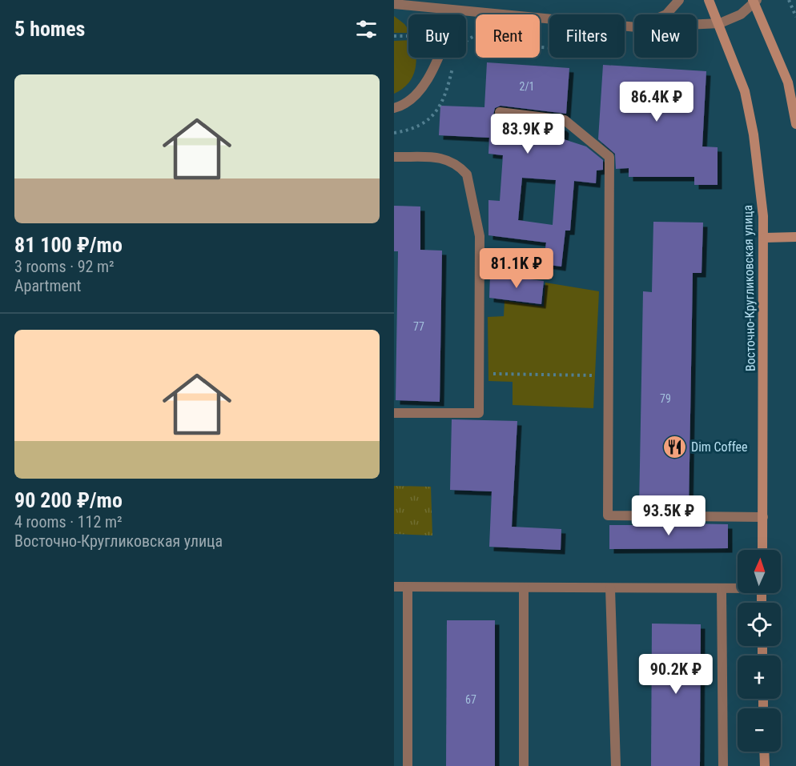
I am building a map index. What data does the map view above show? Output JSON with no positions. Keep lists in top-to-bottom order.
{
  "streets": {
    "street": ["Восточно-Кругликовская улица"]
  },
  "places": {
    "restaurant": ["Dim Coffee"]
  },
  "house_numbers": [
    "2/1",
    "77",
    "79",
    "67"
  ],
  "north": "top",
  "page": {
    "heading": "5 homes",
    "chip": [
      "Buy",
      "Rent",
      "Filters",
      "New"
    ],
    "list": [
      {
        "name": "81 100 ₽/mo",
        "note": "3 rooms · 92 m² · Apartment"
      },
      {
        "name": "90 200 ₽/mo",
        "note": "4 rooms · 112 m² · Восточно-Кругликовская улица"
      }
    ],
    "price": [
      "86.4K ₽",
      "83.9K ₽",
      "81.1K ₽",
      "93.5K ₽",
      "90.2K ₽"
    ],
    "map_buttons": ["+", "−"]
  }
}
